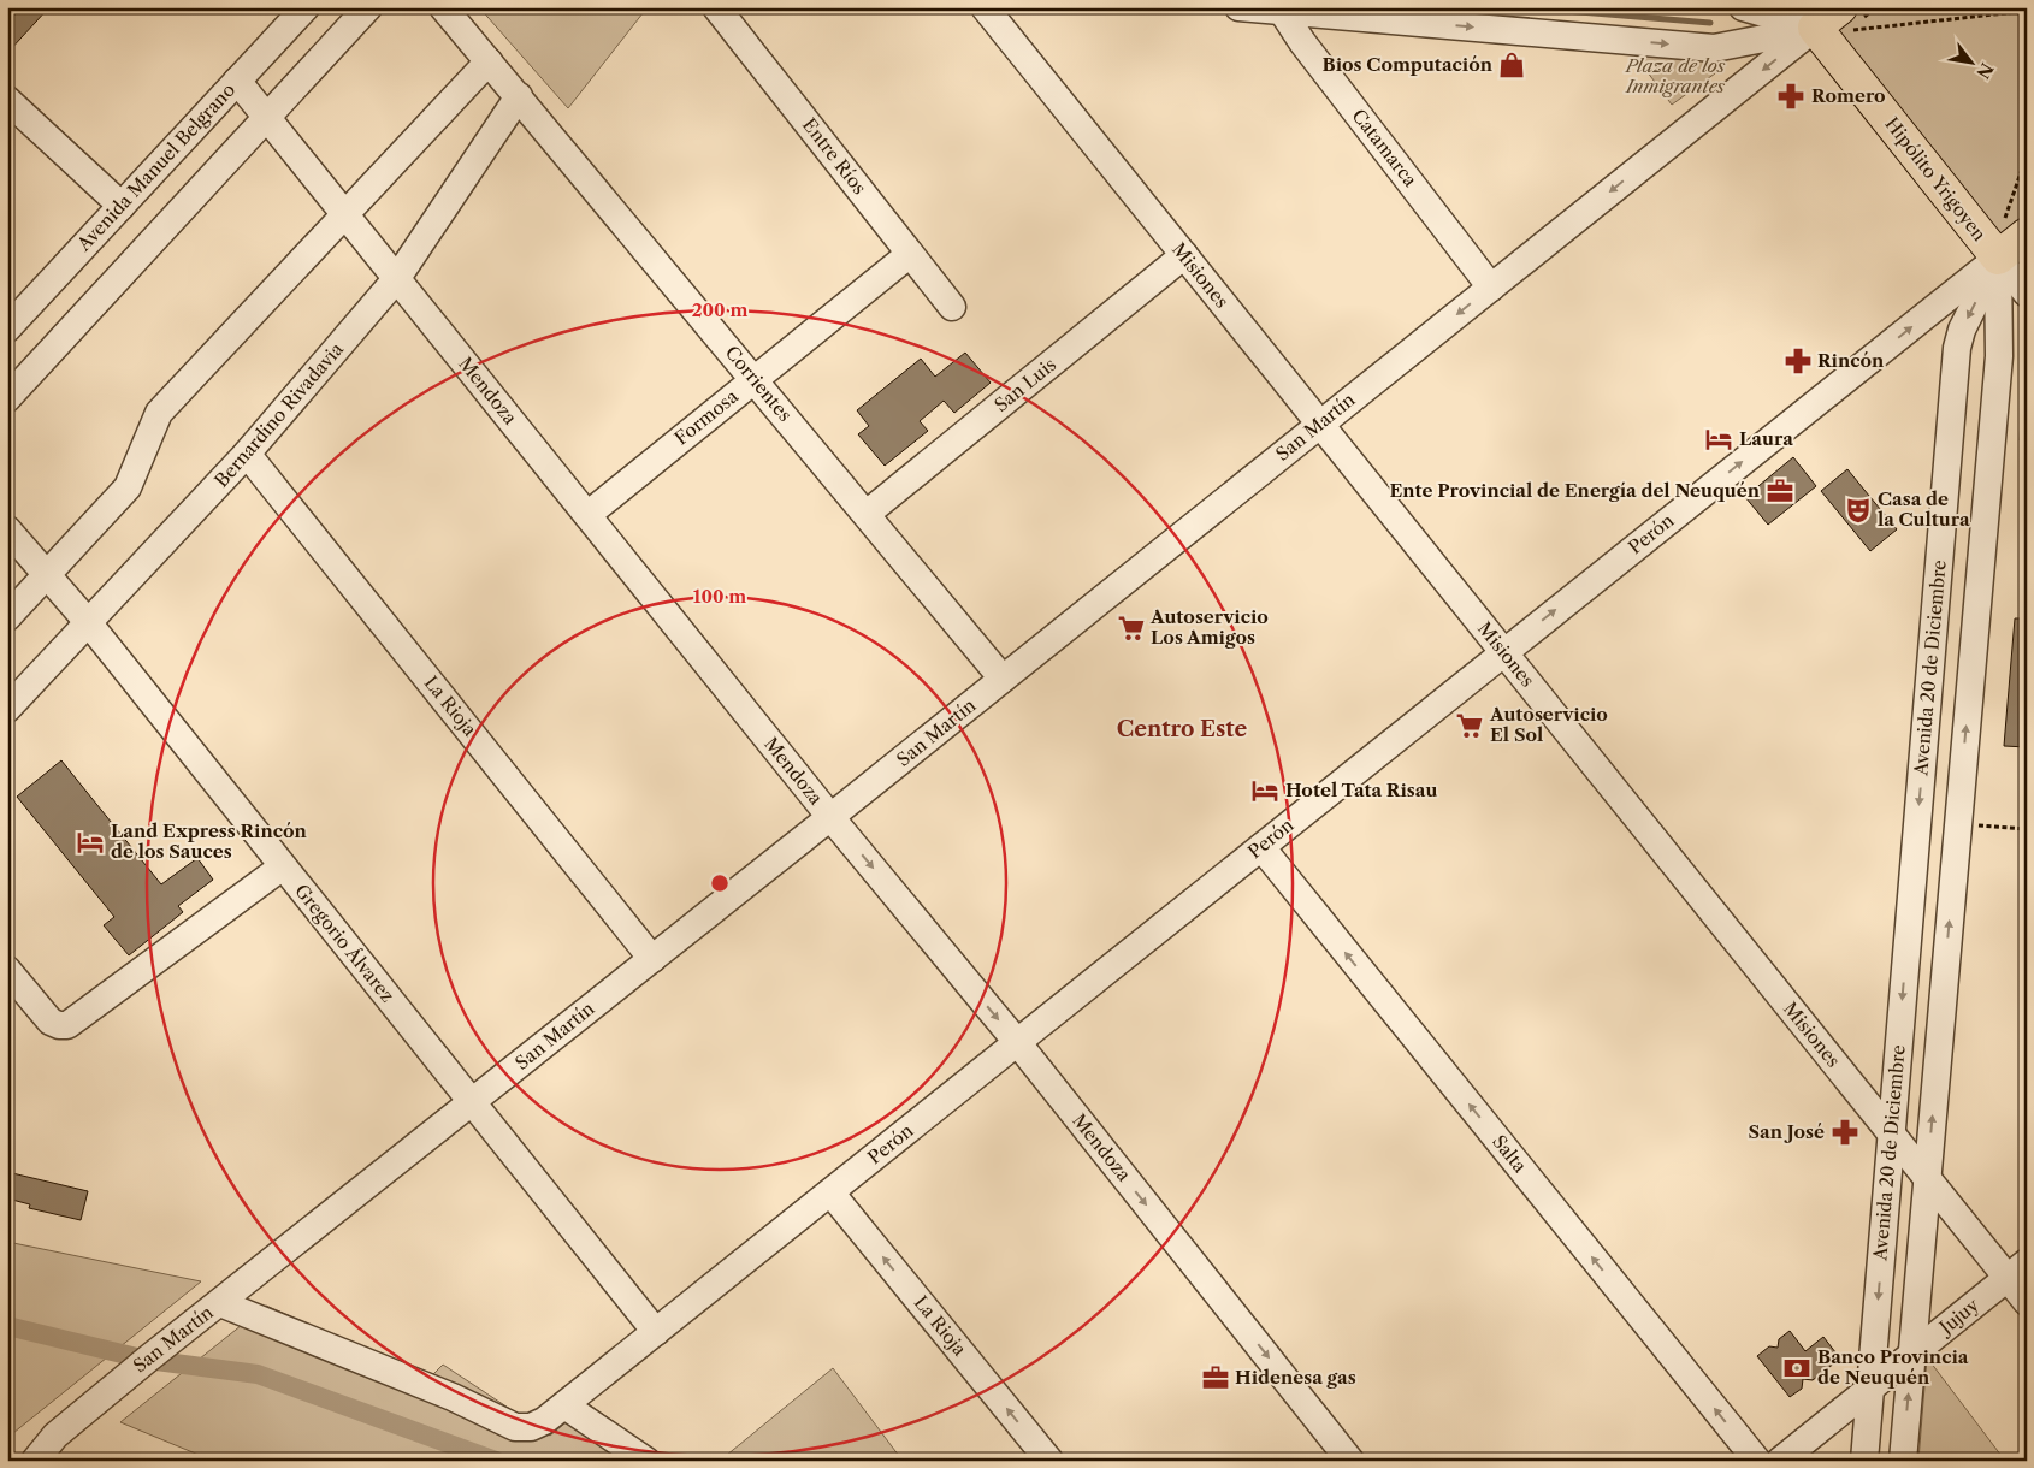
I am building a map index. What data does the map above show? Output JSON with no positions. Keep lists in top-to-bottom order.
{
  "streets": {
    "main road": ["Hipólito Yrigoyen", "San Martín", "Perón"],
    "street": [
      "Catamarca",
      "Entre Ríos",
      "Avenida Manuel Belgrano",
      "Misiones",
      "Corrientes",
      "San Luis",
      "Mendoza",
      "Bernardino Rivadavia",
      "Formosa",
      "Avenida 20 de Diciembre",
      "La Rioja",
      "Gregorio Álvarez",
      "Salta",
      "Jujuy"
    ]
  },
  "crossings": [
    ["Catamarca", "San Martín"],
    ["Entre Ríos", "Formosa"],
    ["Avenida Manuel Belgrano", "Mendoza"],
    ["Hipólito Yrigoyen", "San Martín"],
    ["Hipólito Yrigoyen", "Perón"],
    ["Hipólito Yrigoyen", "Avenida 20 de Diciembre"],
    ["Misiones", "San Luis"],
    ["Misiones", "San Martín"],
    ["Misiones", "Perón"],
    ["Misiones", "Avenida 20 de Diciembre"],
    ["Misiones", "Jujuy"],
    ["Corrientes", "San Luis"],
    ["Corrientes", "Bernardino Rivadavia"],
    ["Corrientes", "Formosa"],
    ["Corrientes", "San Martín"],
    ["Mendoza", "Bernardino Rivadavia"],
    ["Mendoza", "Formosa"],
    ["Mendoza", "San Martín"],
    ["Mendoza", "Perón"],
    ["Bernardino Rivadavia", "La Rioja"],
    ["Bernardino Rivadavia", "Gregorio Álvarez"],
    ["San Martín", "La Rioja"],
    ["San Martín", "Gregorio Álvarez"],
    ["Perón", "Avenida 20 de Diciembre"],
    ["Perón", "La Rioja"],
    ["Perón", "Gregorio Álvarez"],
    ["Perón", "Salta"],
    ["Avenida 20 de Diciembre", "Jujuy"]
  ],
  "one_way": ["Mendoza", "Salta"],
  "districts": ["Centro Este"],
  "parks": ["Plaza de los Inmigrantes"],
  "places": {
    "shop": ["Bios Computación"],
    "pharmacy": ["Romero", "Rincón", "San José"],
    "hotel": ["Laura", "Hotel Tata Risau", "Land Express Rincón de los Sauces"],
    "office": ["Ente Provincial de Energía del Neuquén", "Hidenesa gas"],
    "theatre": ["Casa de la Cultura"],
    "supermarket": ["Autoservicio Los Amigos", "Autoservicio El Sol"],
    "bank": ["Banco Provincia de Neuquén"]
  },
  "north": "bottom right",
  "rings": ["200 m", "100 m"]
}
